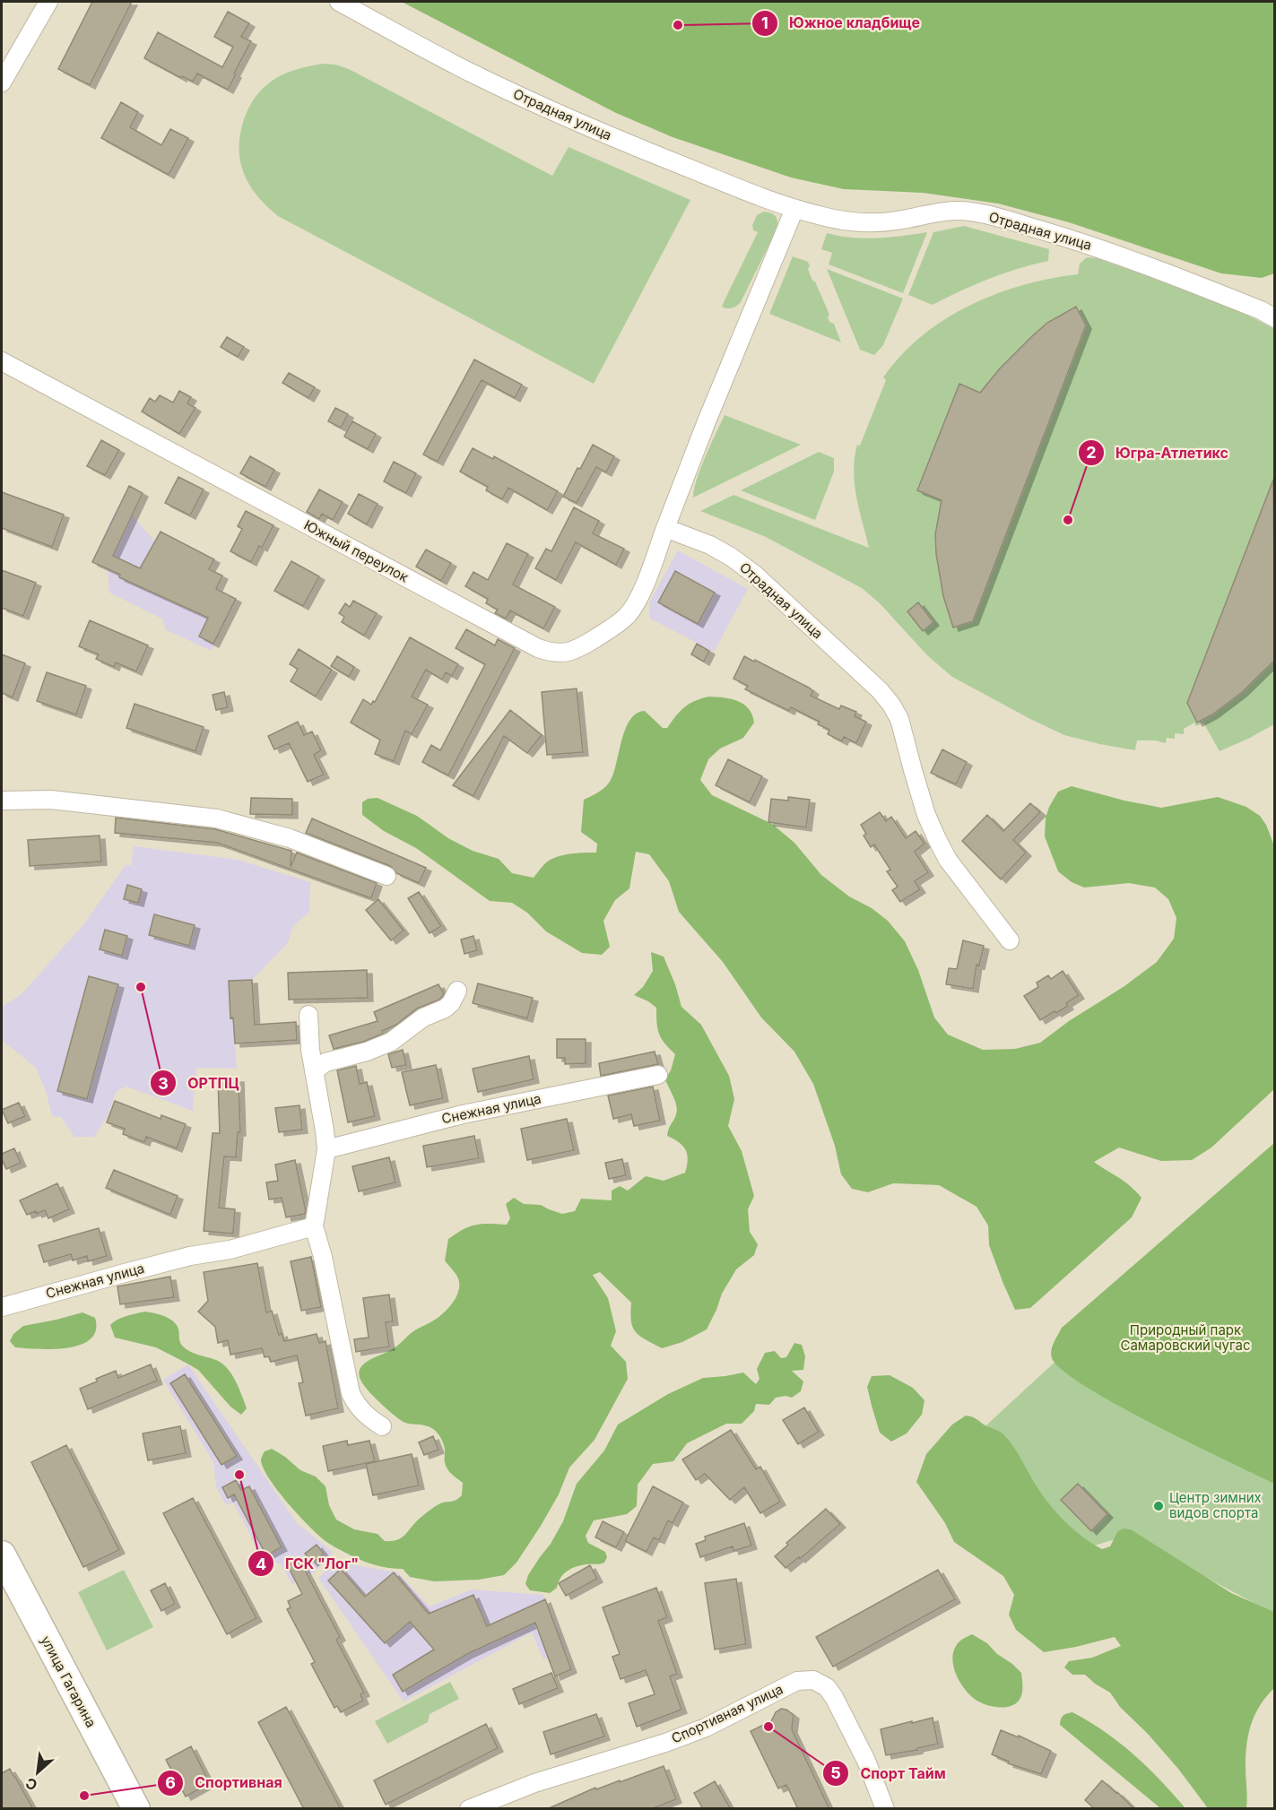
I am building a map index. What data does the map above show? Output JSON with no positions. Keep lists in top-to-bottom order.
{
  "streets": {
    "main road": ["улица Гагарина"],
    "street": [
      "Отрадная улица",
      "Южный переулок",
      "Снежная улица",
      "Спортивная улица"
    ]
  },
  "crossings": [
    ["Отрадная улица", "Южный переулок"]
  ],
  "parks": ["Природный парк Самаровский чугас"],
  "places": [
    "Южное кладбище",
    "Югра-Атлетикс",
    "ОРТПЦ",
    "ГСК \"Лог\"",
    "Центр зимних видов спорта",
    "Спорт Тайм",
    "Спортивная"
  ],
  "north": "bottom left"
}
